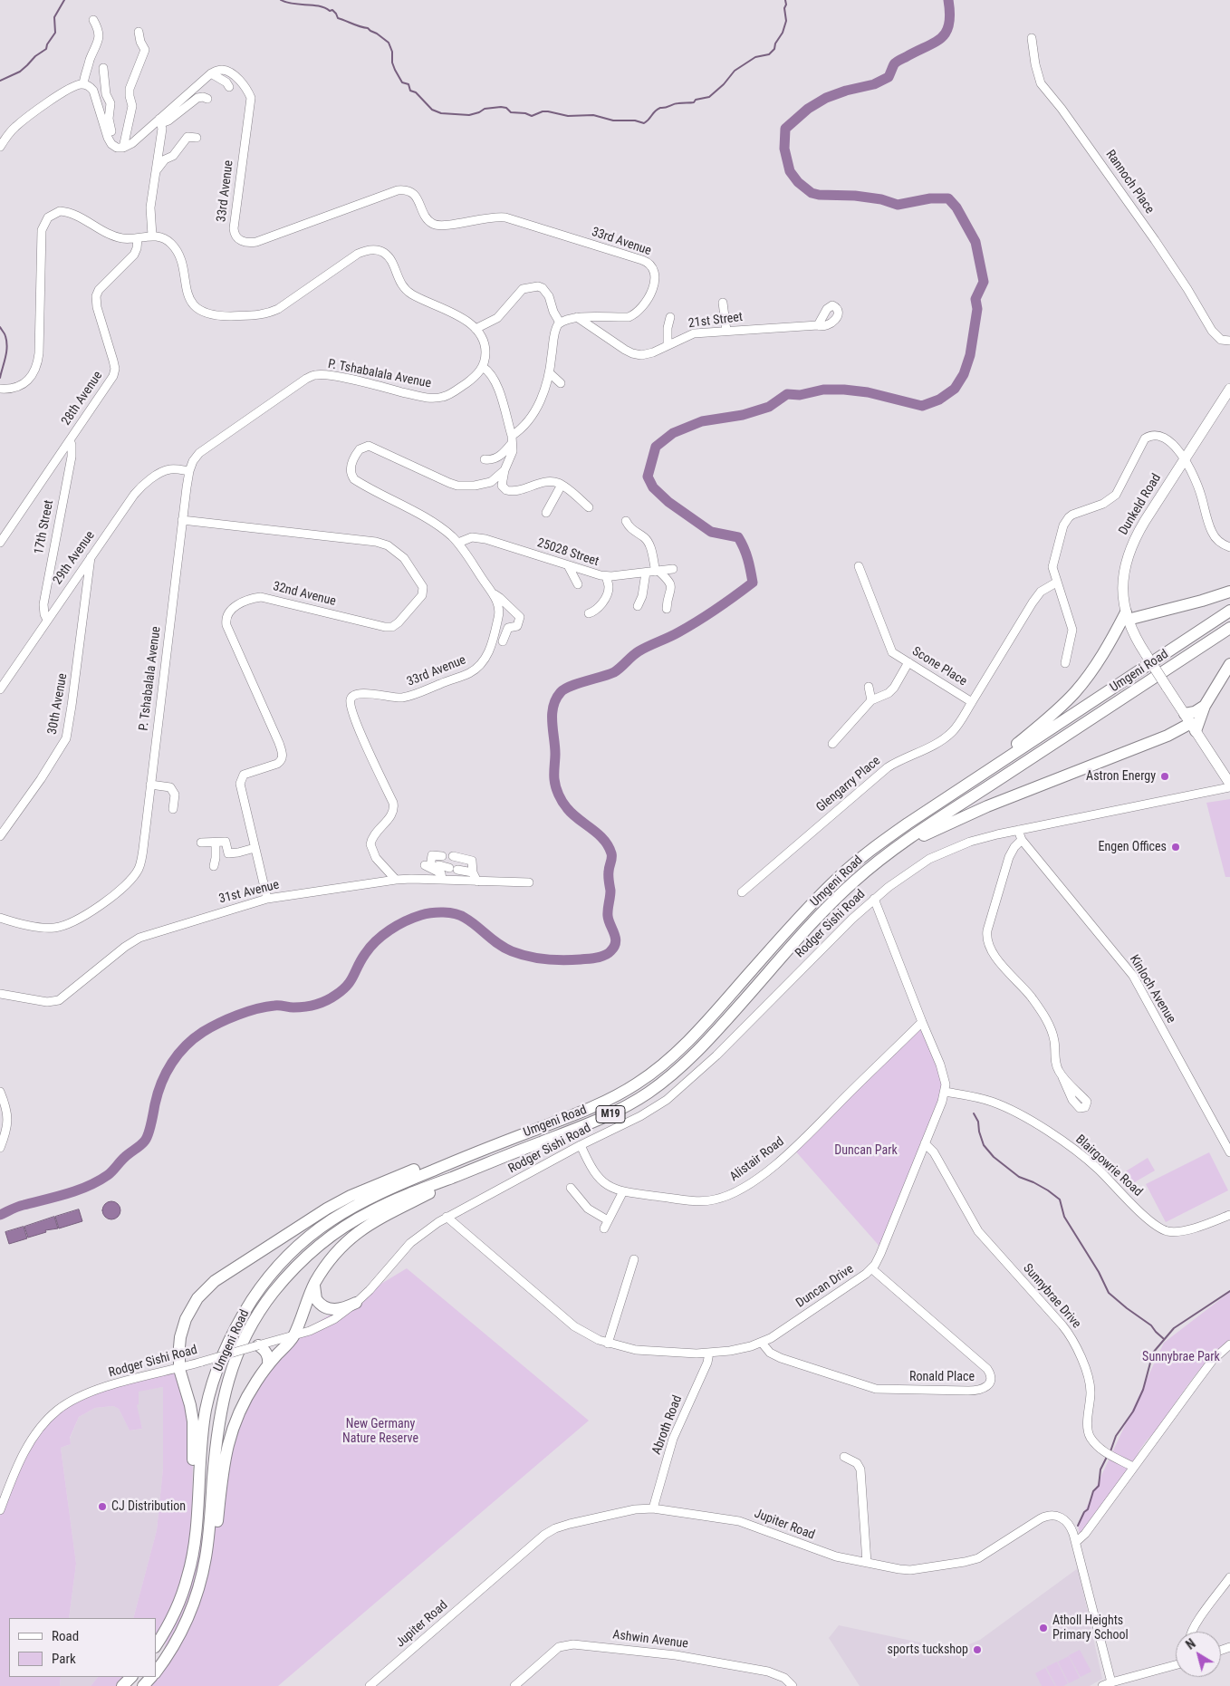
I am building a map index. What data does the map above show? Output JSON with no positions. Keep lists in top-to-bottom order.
{
  "streets": {
    "highway": ["Umgeni Road", "M19"],
    "main road": ["Dunkeld Road"],
    "street": [
      "Rannoch Place",
      "33rd Avenue",
      "21st Street",
      "P. Tshabalala Avenue",
      "28th Avenue",
      "17th Street",
      "25028 Street",
      "29th Avenue",
      "32nd Avenue",
      "Scone Place",
      "30th Avenue",
      "Glengarry Place",
      "31st Avenue",
      "Rodger Sishi Road",
      "Kinloch Avenue",
      "Alistair Road",
      "Blairgowrie Road",
      "Duncan Drive",
      "Sunnybrae Drive",
      "Ronald Place",
      "Abroth Road",
      "Jupiter Road",
      "Ashwin Avenue"
    ]
  },
  "crossings": [
    ["33rd Avenue", "21st Street"],
    ["33rd Avenue", "25028 Street"],
    ["33rd Avenue", "31st Avenue"],
    ["P. Tshabalala Avenue", "29th Avenue"],
    ["P. Tshabalala Avenue", "32nd Avenue"],
    ["28th Avenue", "17th Street"],
    ["Dunkeld Road", "Rodger Sishi Road"],
    ["17th Street", "29th Avenue"],
    ["29th Avenue", "30th Avenue"],
    ["32nd Avenue", "31st Avenue"],
    ["Scone Place", "Glengarry Place"],
    ["Rodger Sishi Road", "Kinloch Avenue"],
    ["Rodger Sishi Road", "Alistair Road"],
    ["Rodger Sishi Road", "Duncan Drive"],
    ["Alistair Road", "Duncan Drive"],
    ["Blairgowrie Road", "Duncan Drive"],
    ["Duncan Drive", "Sunnybrae Drive"],
    ["Duncan Drive", "Ronald Place"],
    ["Duncan Drive", "Abroth Road"],
    ["Abroth Road", "Jupiter Road"]
  ],
  "parks": ["Duncan Park", "Sunnybrae Park", "New Germany Nature Reserve"],
  "places": [
    "Astron Energy",
    "Engen Offices",
    "CJ Distribution",
    "Atholl Heights Primary School",
    "sports tuckshop"
  ],
  "legend": ["Road", "Park"],
  "north": "top left"
}
